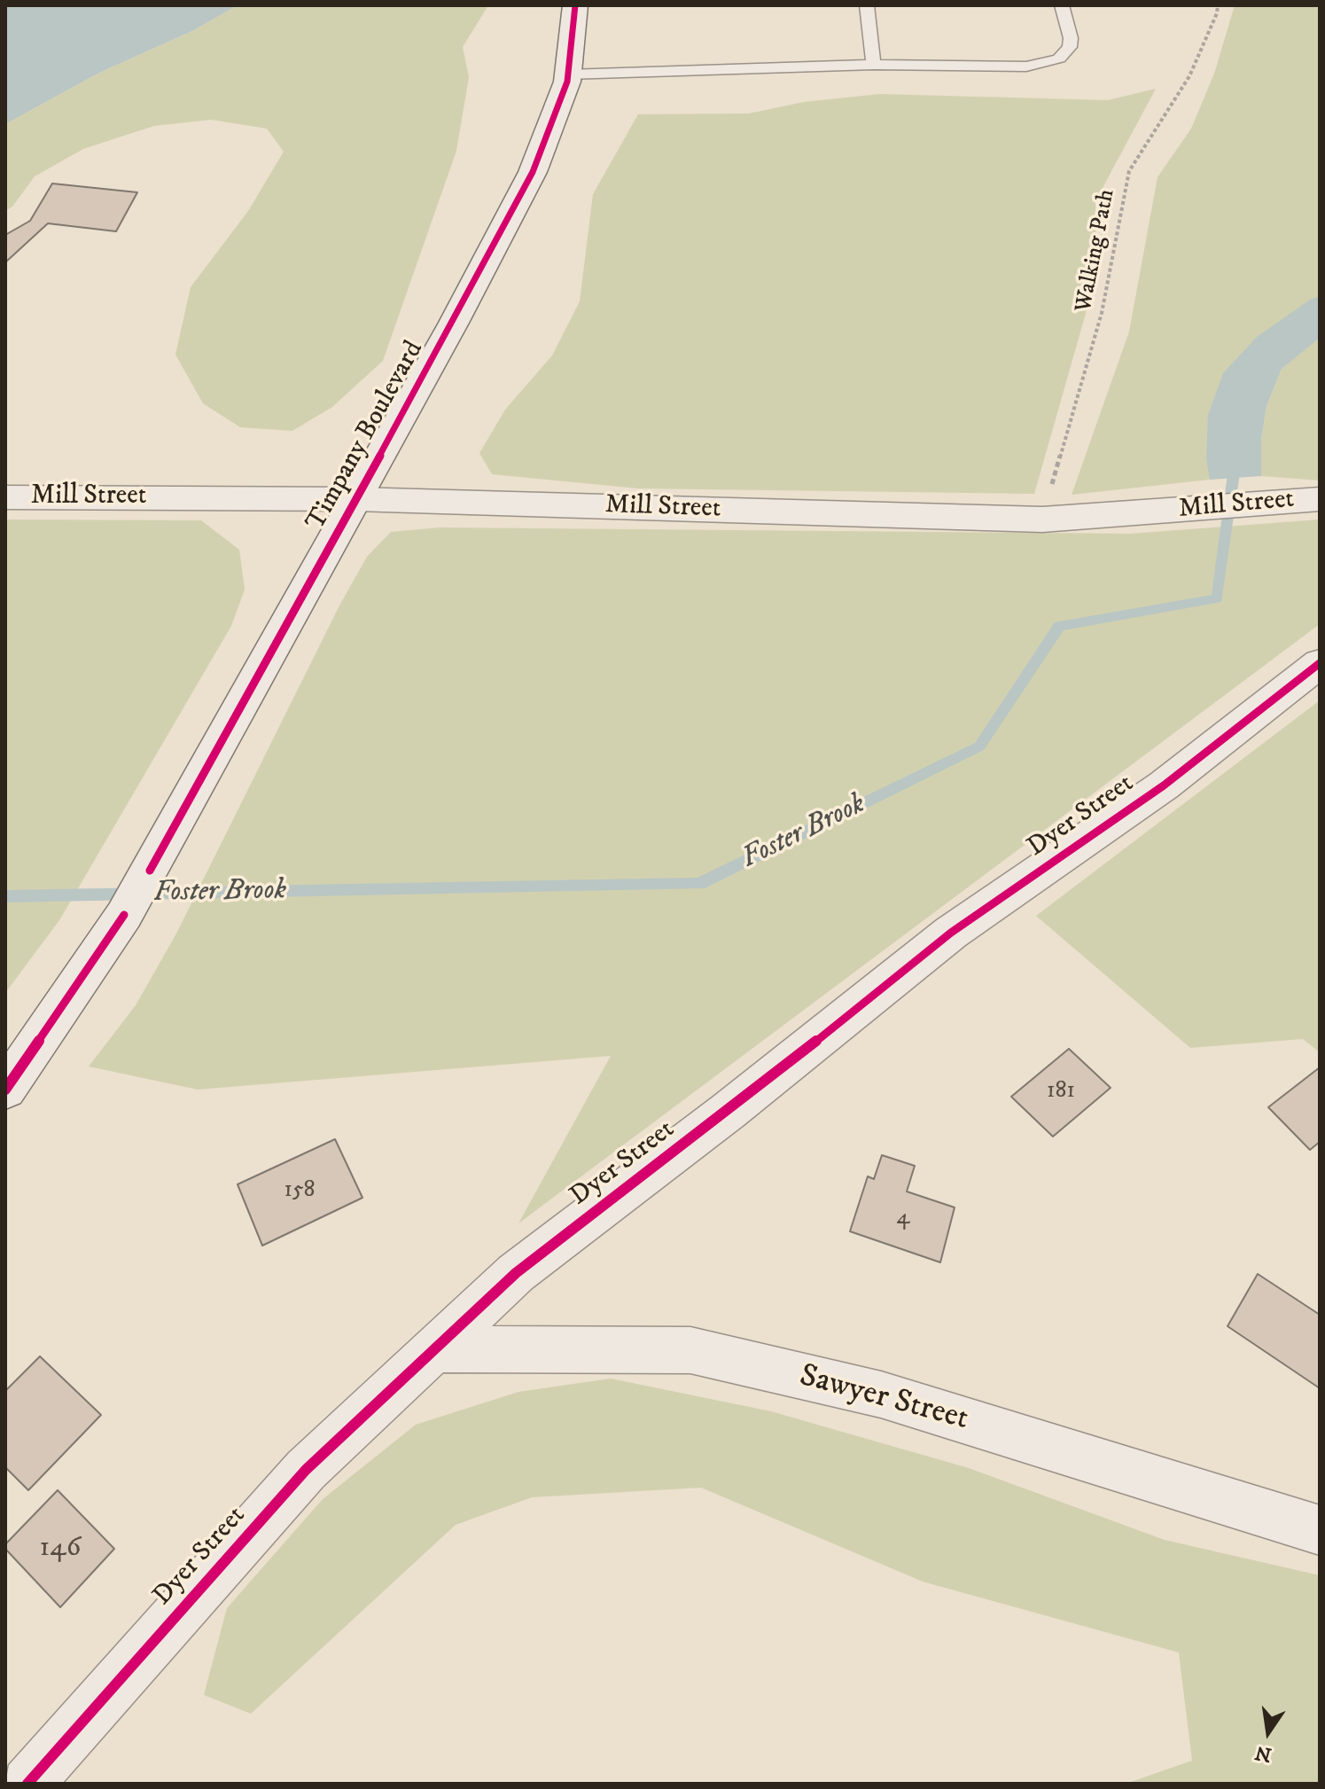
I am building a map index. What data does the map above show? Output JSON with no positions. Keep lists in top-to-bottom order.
{
  "streets": {
    "street": [
      "Timpany Boulevard",
      "Mill Street",
      "Dyer Street",
      "Sawyer Street"
    ],
    "path": ["Walking Path"]
  },
  "crossings": [
    ["Walking Path", "Mill Street"],
    ["Timpany Boulevard", "Mill Street"],
    ["Dyer Street", "Sawyer Street"]
  ],
  "water": ["Foster Brook"],
  "house_numbers": [
    "181",
    "158",
    "4",
    "146"
  ],
  "north": "bottom"
}
